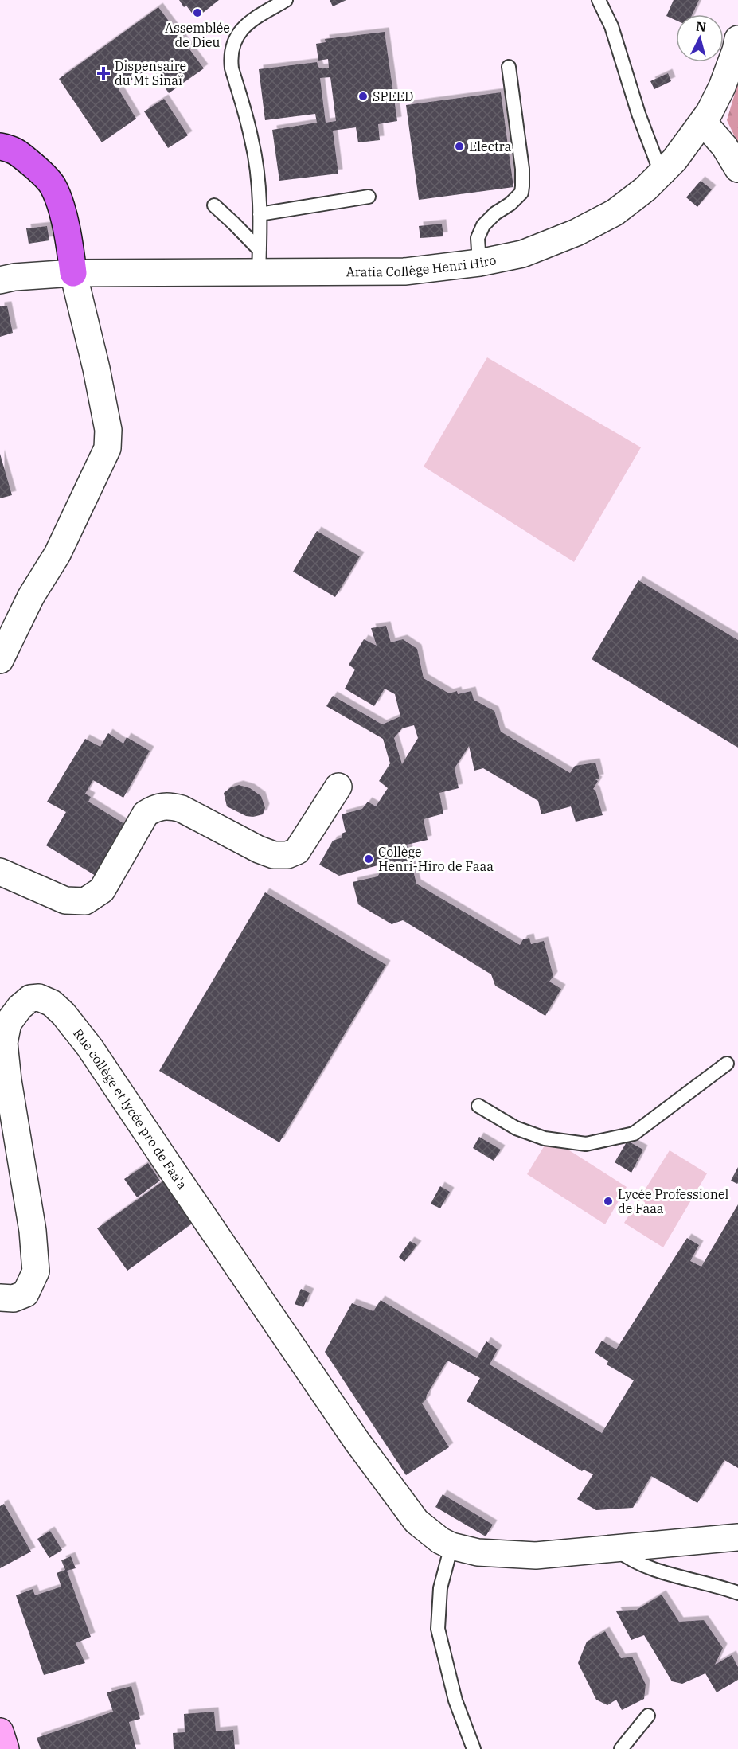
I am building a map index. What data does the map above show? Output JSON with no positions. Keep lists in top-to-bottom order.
{
  "streets": {
    "street": ["Aratia Collège Henri Hiro", "Rue collège et lycée pro de Faa'a"]
  },
  "places": {
    "other": [
      "Assemblée de Dieu",
      "SPEED",
      "Electra",
      "Collège Henri-Hiro de Faaa",
      "Lycée Professionel de Faaa"
    ],
    "health": ["Dispensaire du Mt Sinaï"]
  },
  "north": "top"
}
